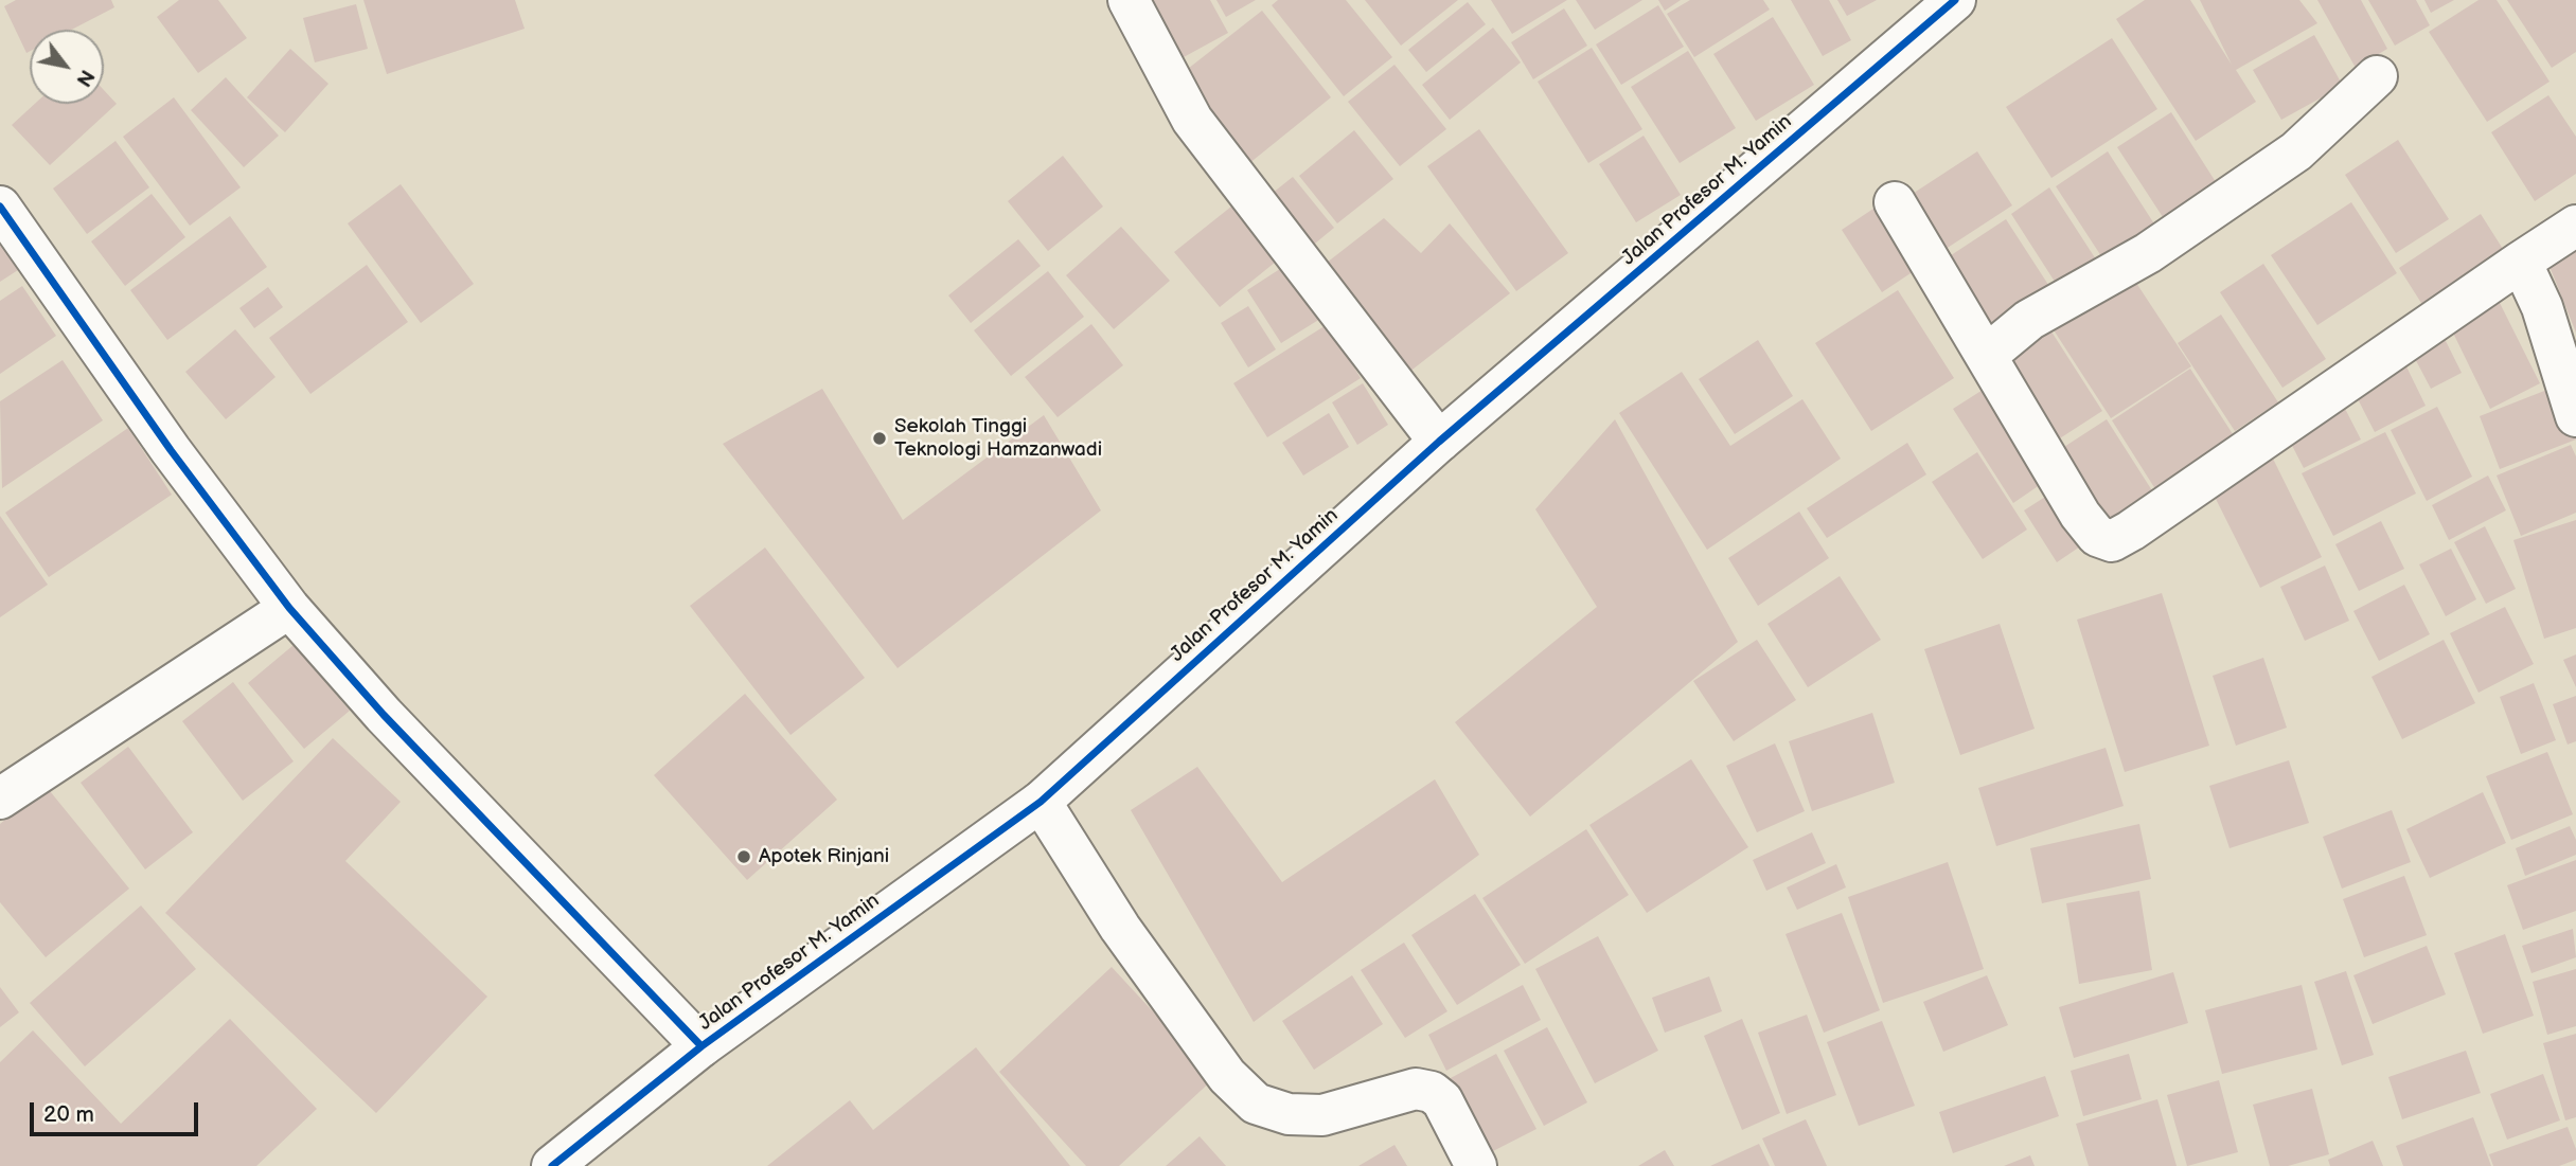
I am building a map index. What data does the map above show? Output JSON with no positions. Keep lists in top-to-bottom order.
{
  "streets": {
    "street": ["Jalan Profesor M. Yamin"]
  },
  "places": ["Sekolah Tinggi Teknologi Hamzanwadi", "Apotek Rinjani"],
  "scale_bar": "20 m",
  "north": "bottom right"
}
